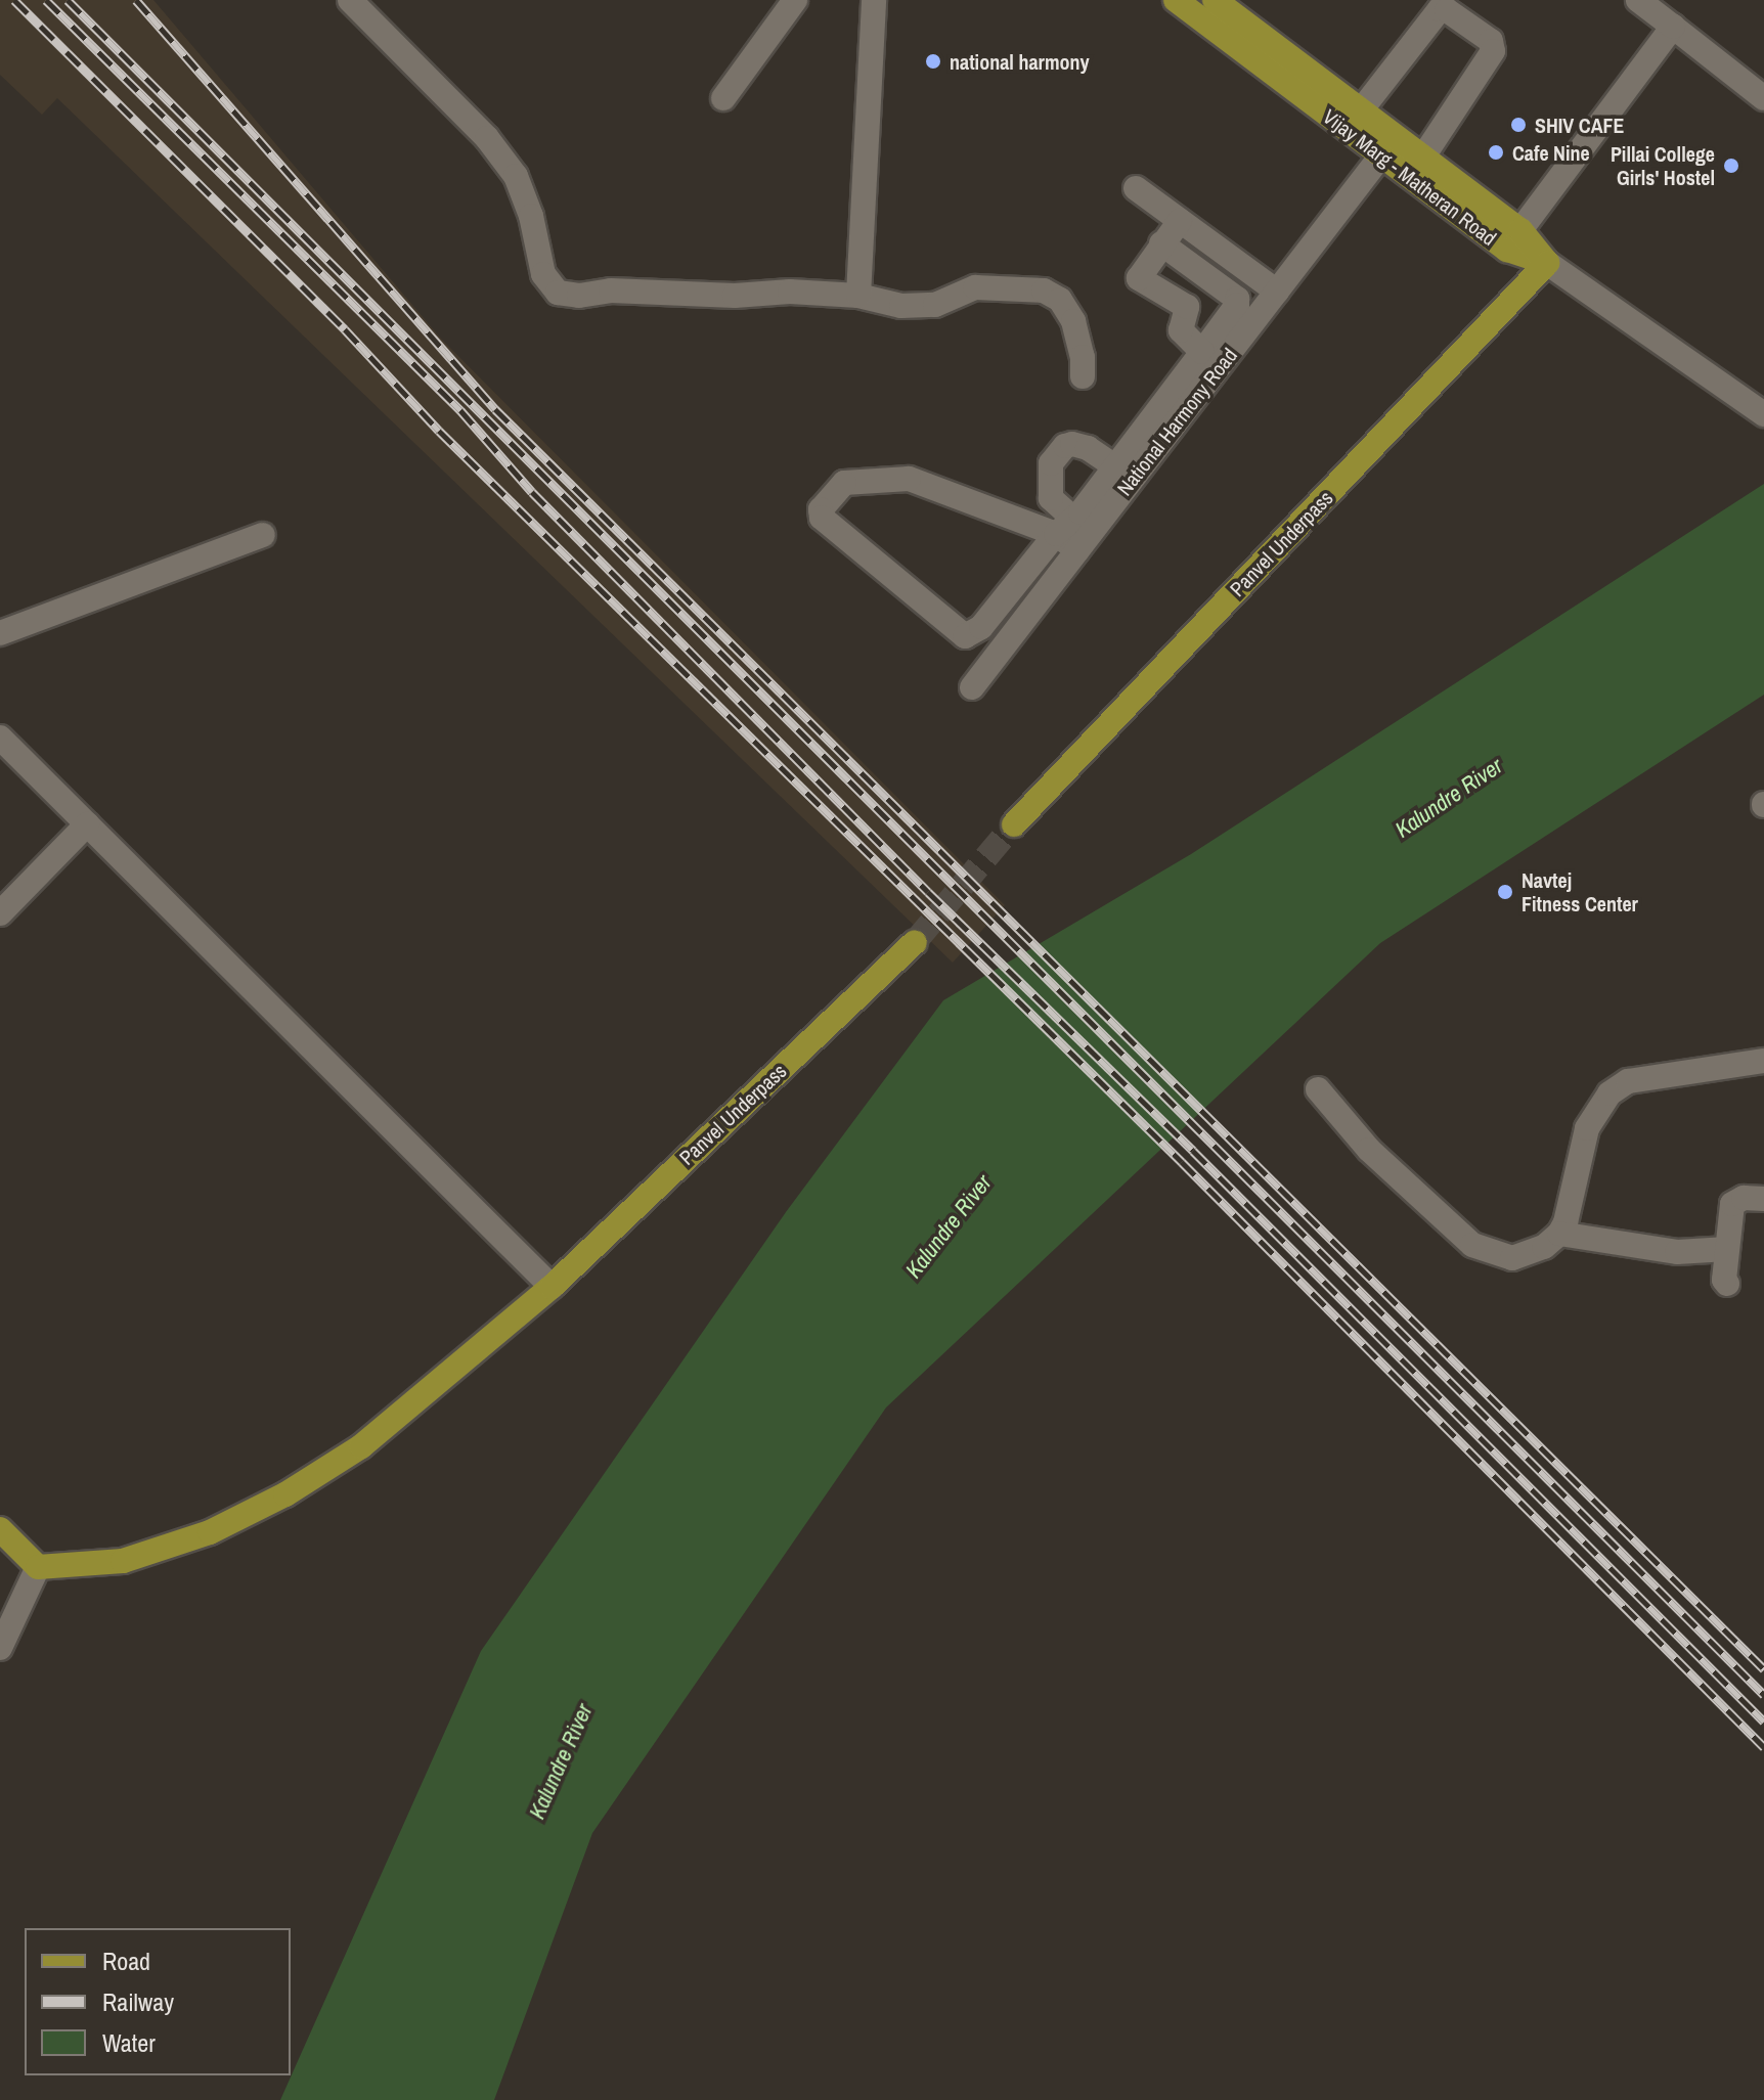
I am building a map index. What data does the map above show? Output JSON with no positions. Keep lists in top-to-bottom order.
{
  "streets": {
    "main road": ["Vijay Marg - Matheran Road", "Panvel Underpass"],
    "street": ["National Harmony Road"]
  },
  "crossings": [
    ["Vijay Marg - Matheran Road", "National Harmony Road"],
    ["Vijay Marg - Matheran Road", "Panvel Underpass"]
  ],
  "water": ["Kalundre River"],
  "places": [
    "national harmony",
    "SHIV CAFE",
    "Cafe Nine",
    "Pillai College Girls' Hostel",
    "Navtej Fitness Center"
  ],
  "legend": ["Road", "Railway", "Water"]
}
